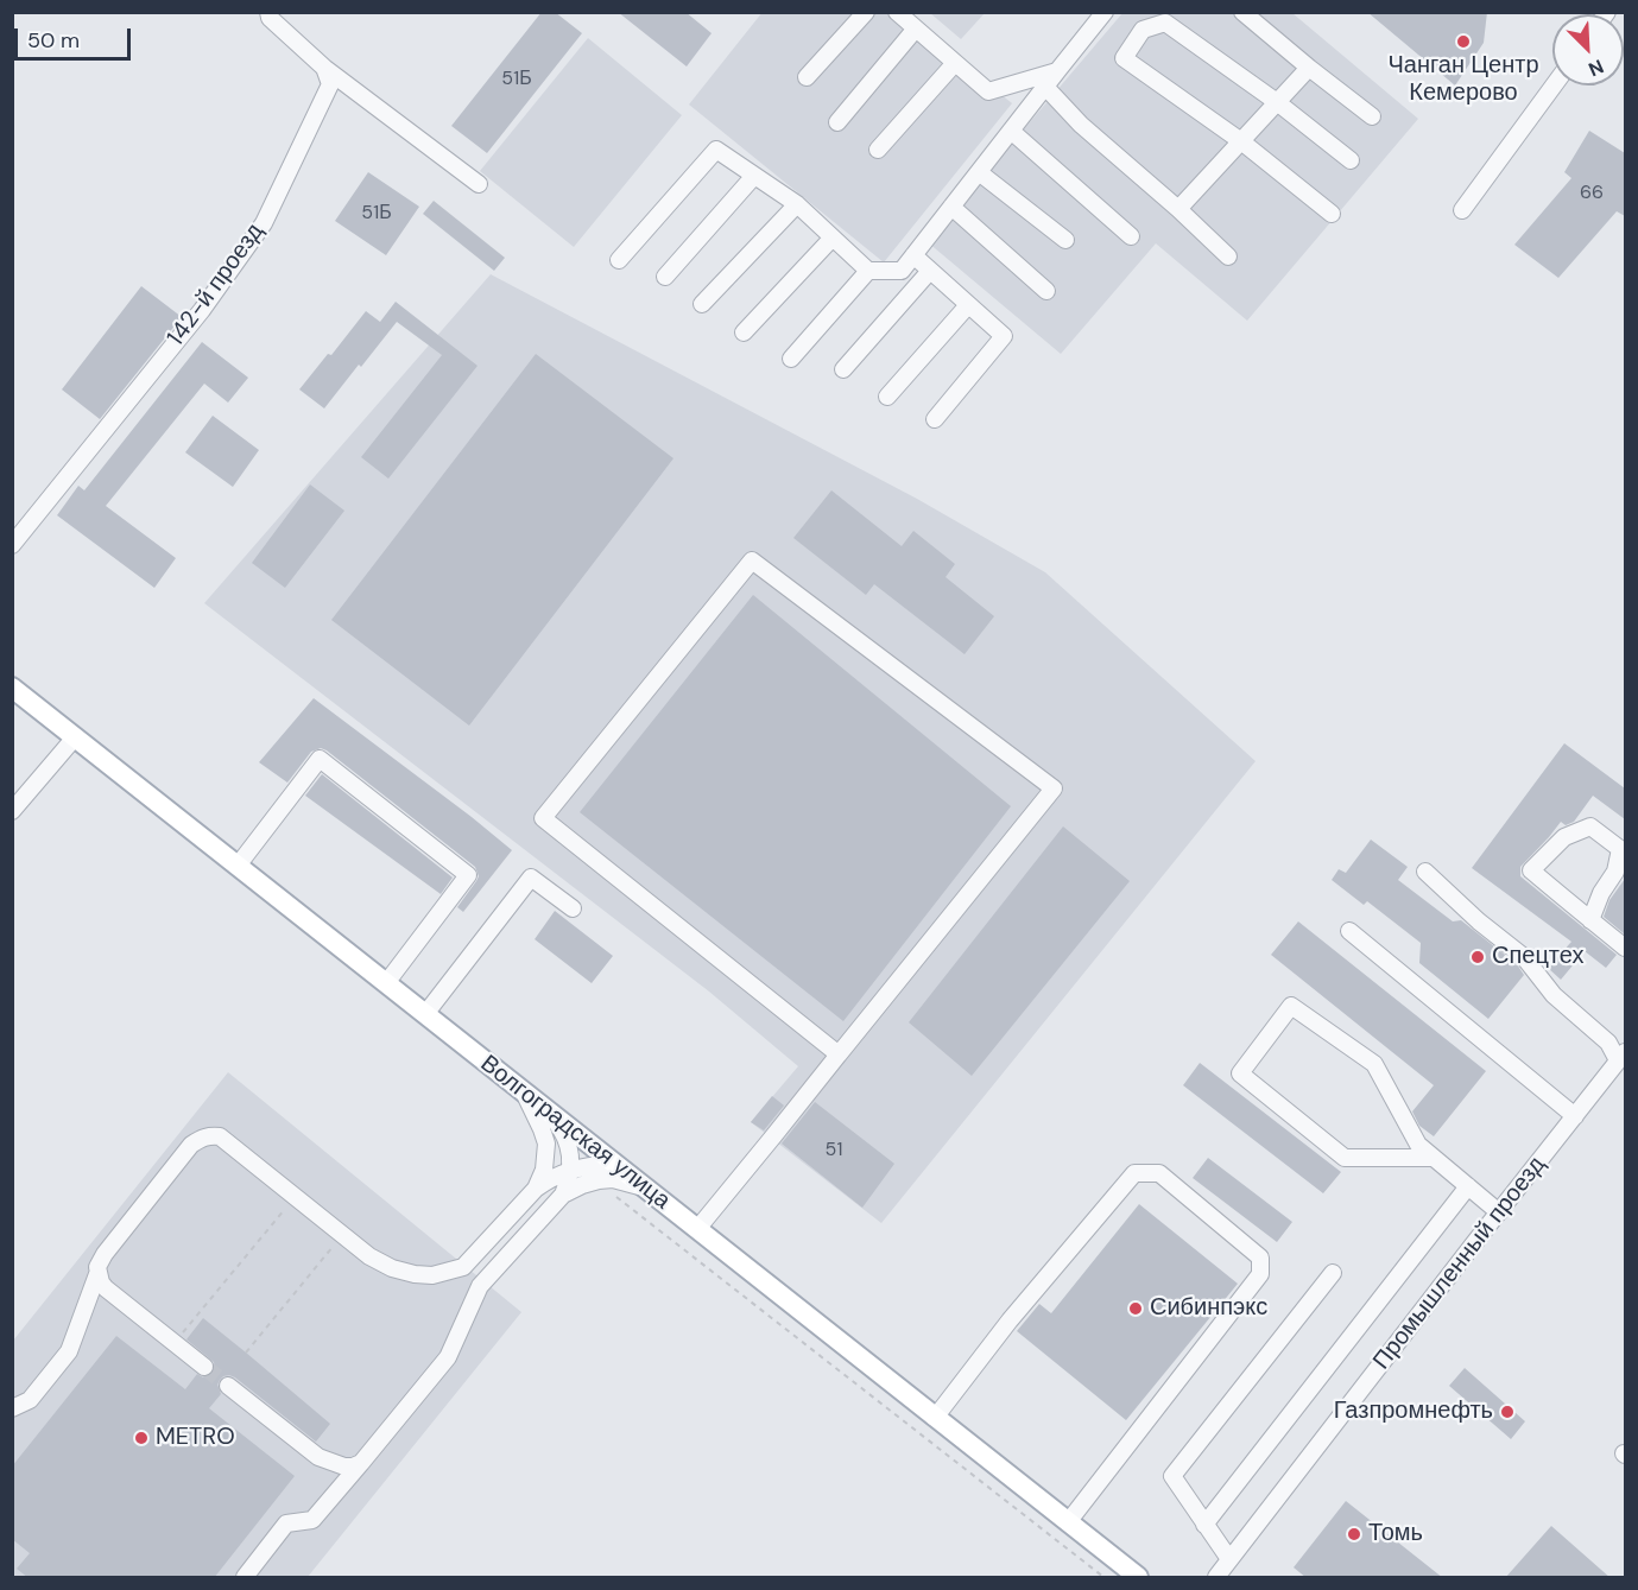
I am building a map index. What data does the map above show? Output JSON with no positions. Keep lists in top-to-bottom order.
{
  "streets": {
    "main road": ["Волгоградская улица"],
    "lane": ["142-й проезд", "Промышленный проезд"]
  },
  "places": [
    "Чанган Центр Кемерово",
    "Спецтех",
    "Сибинпэкс",
    "Газпромнефть",
    "METRO",
    "Томь"
  ],
  "house_numbers": [
    "51Б",
    "66",
    "51Б",
    "51"
  ],
  "scale_bar": "50 m",
  "north": "bottom right"
}
